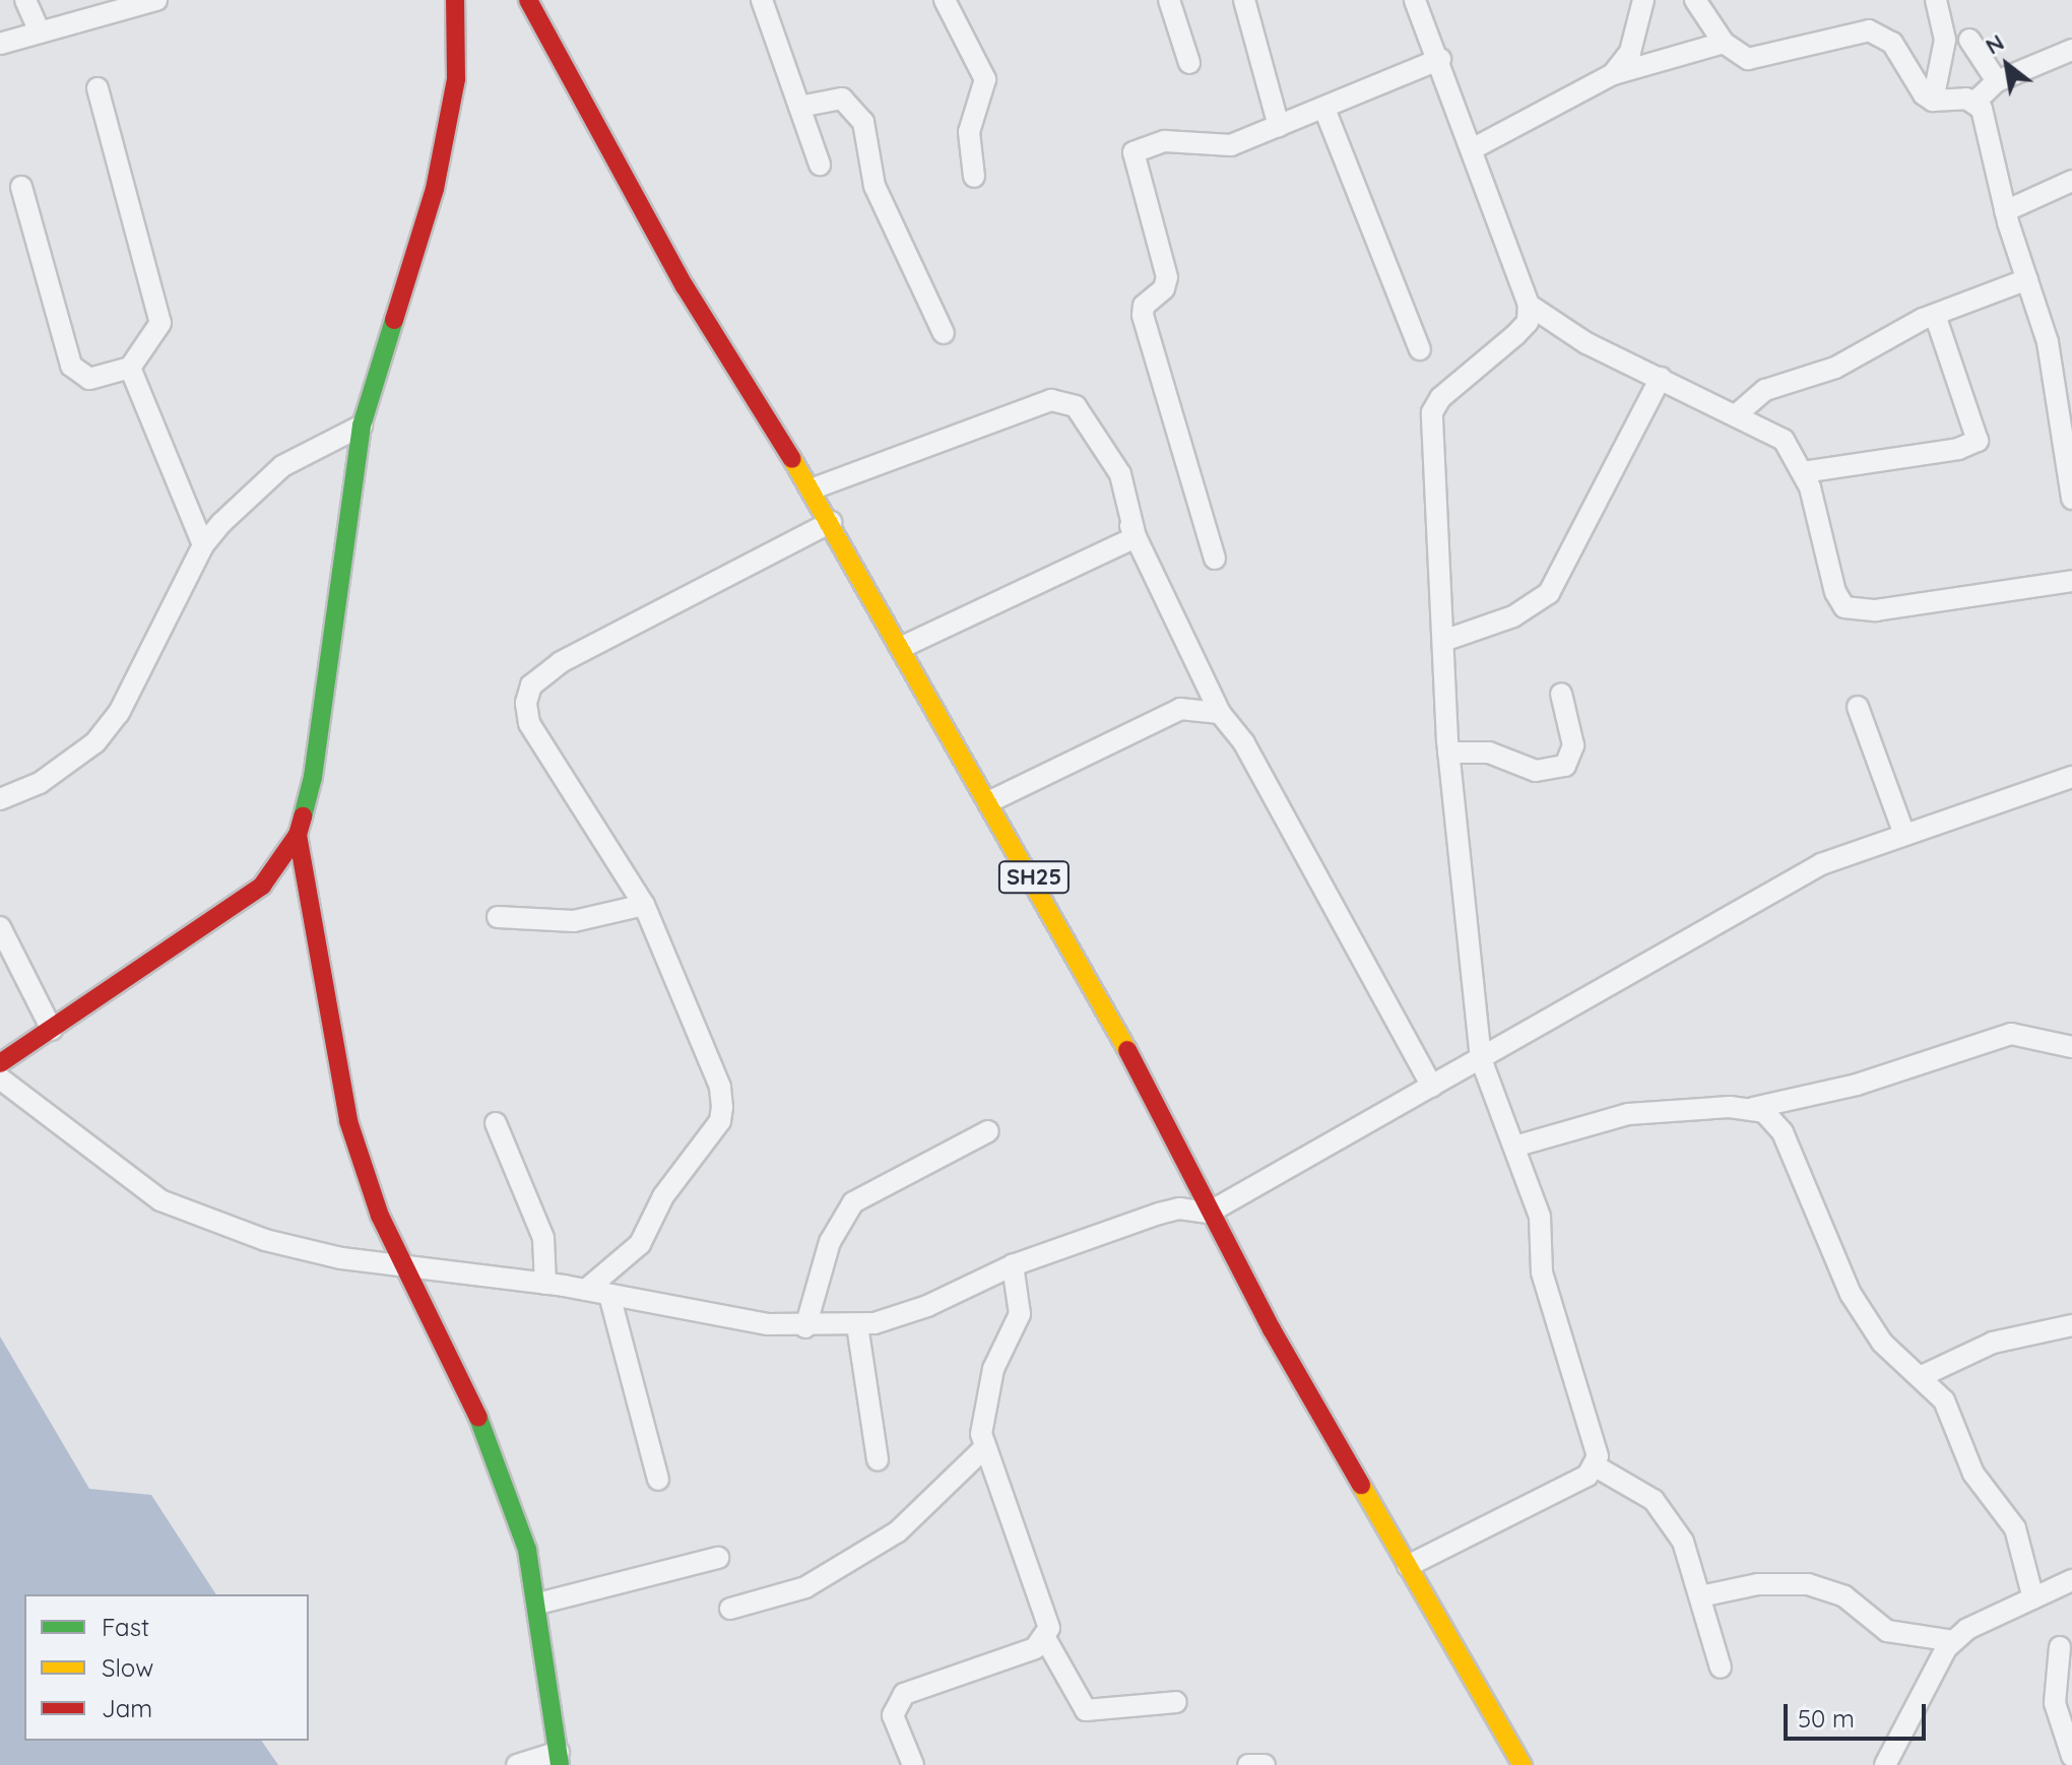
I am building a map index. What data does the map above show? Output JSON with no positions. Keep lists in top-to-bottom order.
{
  "streets": {
    "main road": ["SH25"]
  },
  "legend": ["Fast", "Slow", "Jam"],
  "scale_bar": "50 m",
  "north": "top left"
}
